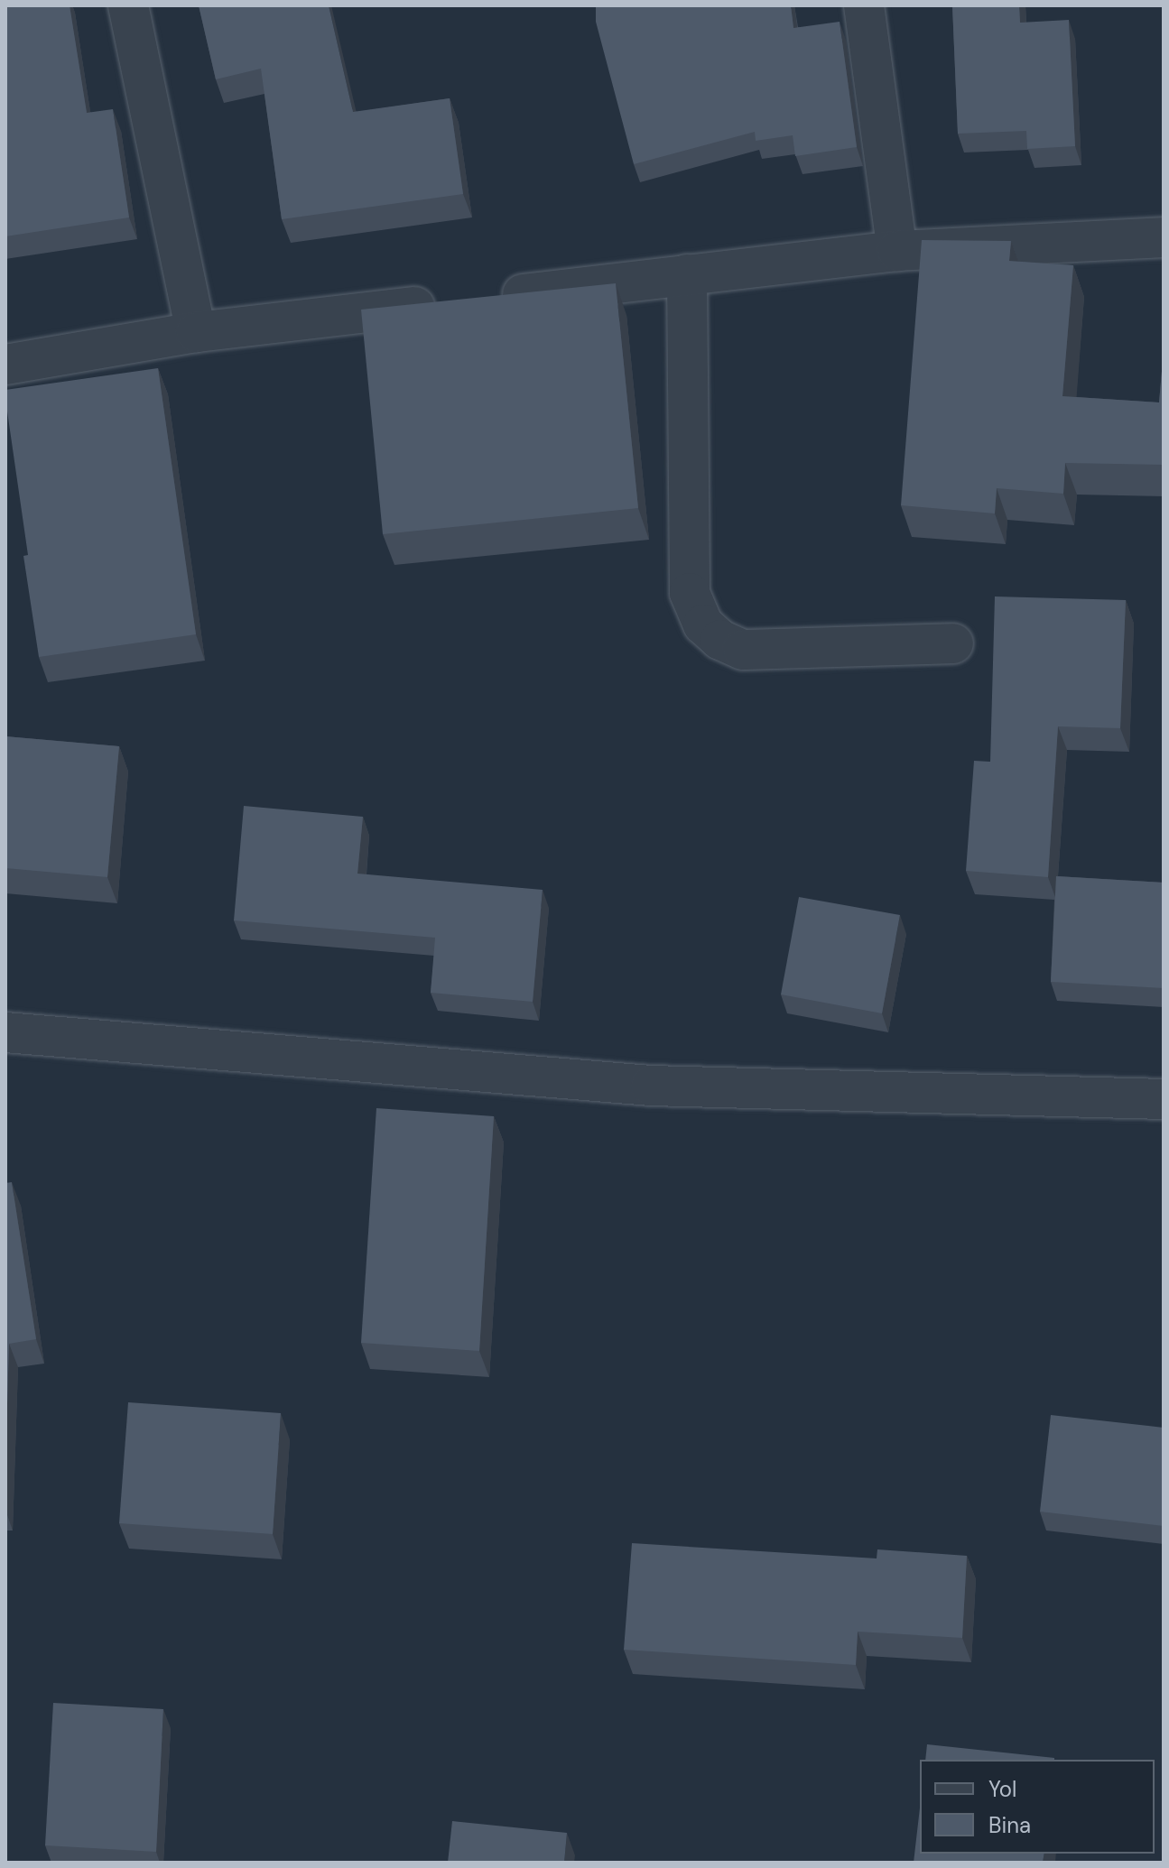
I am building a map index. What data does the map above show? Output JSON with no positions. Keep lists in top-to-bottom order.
{
  "legend": ["Yol", "Bina"]
}
